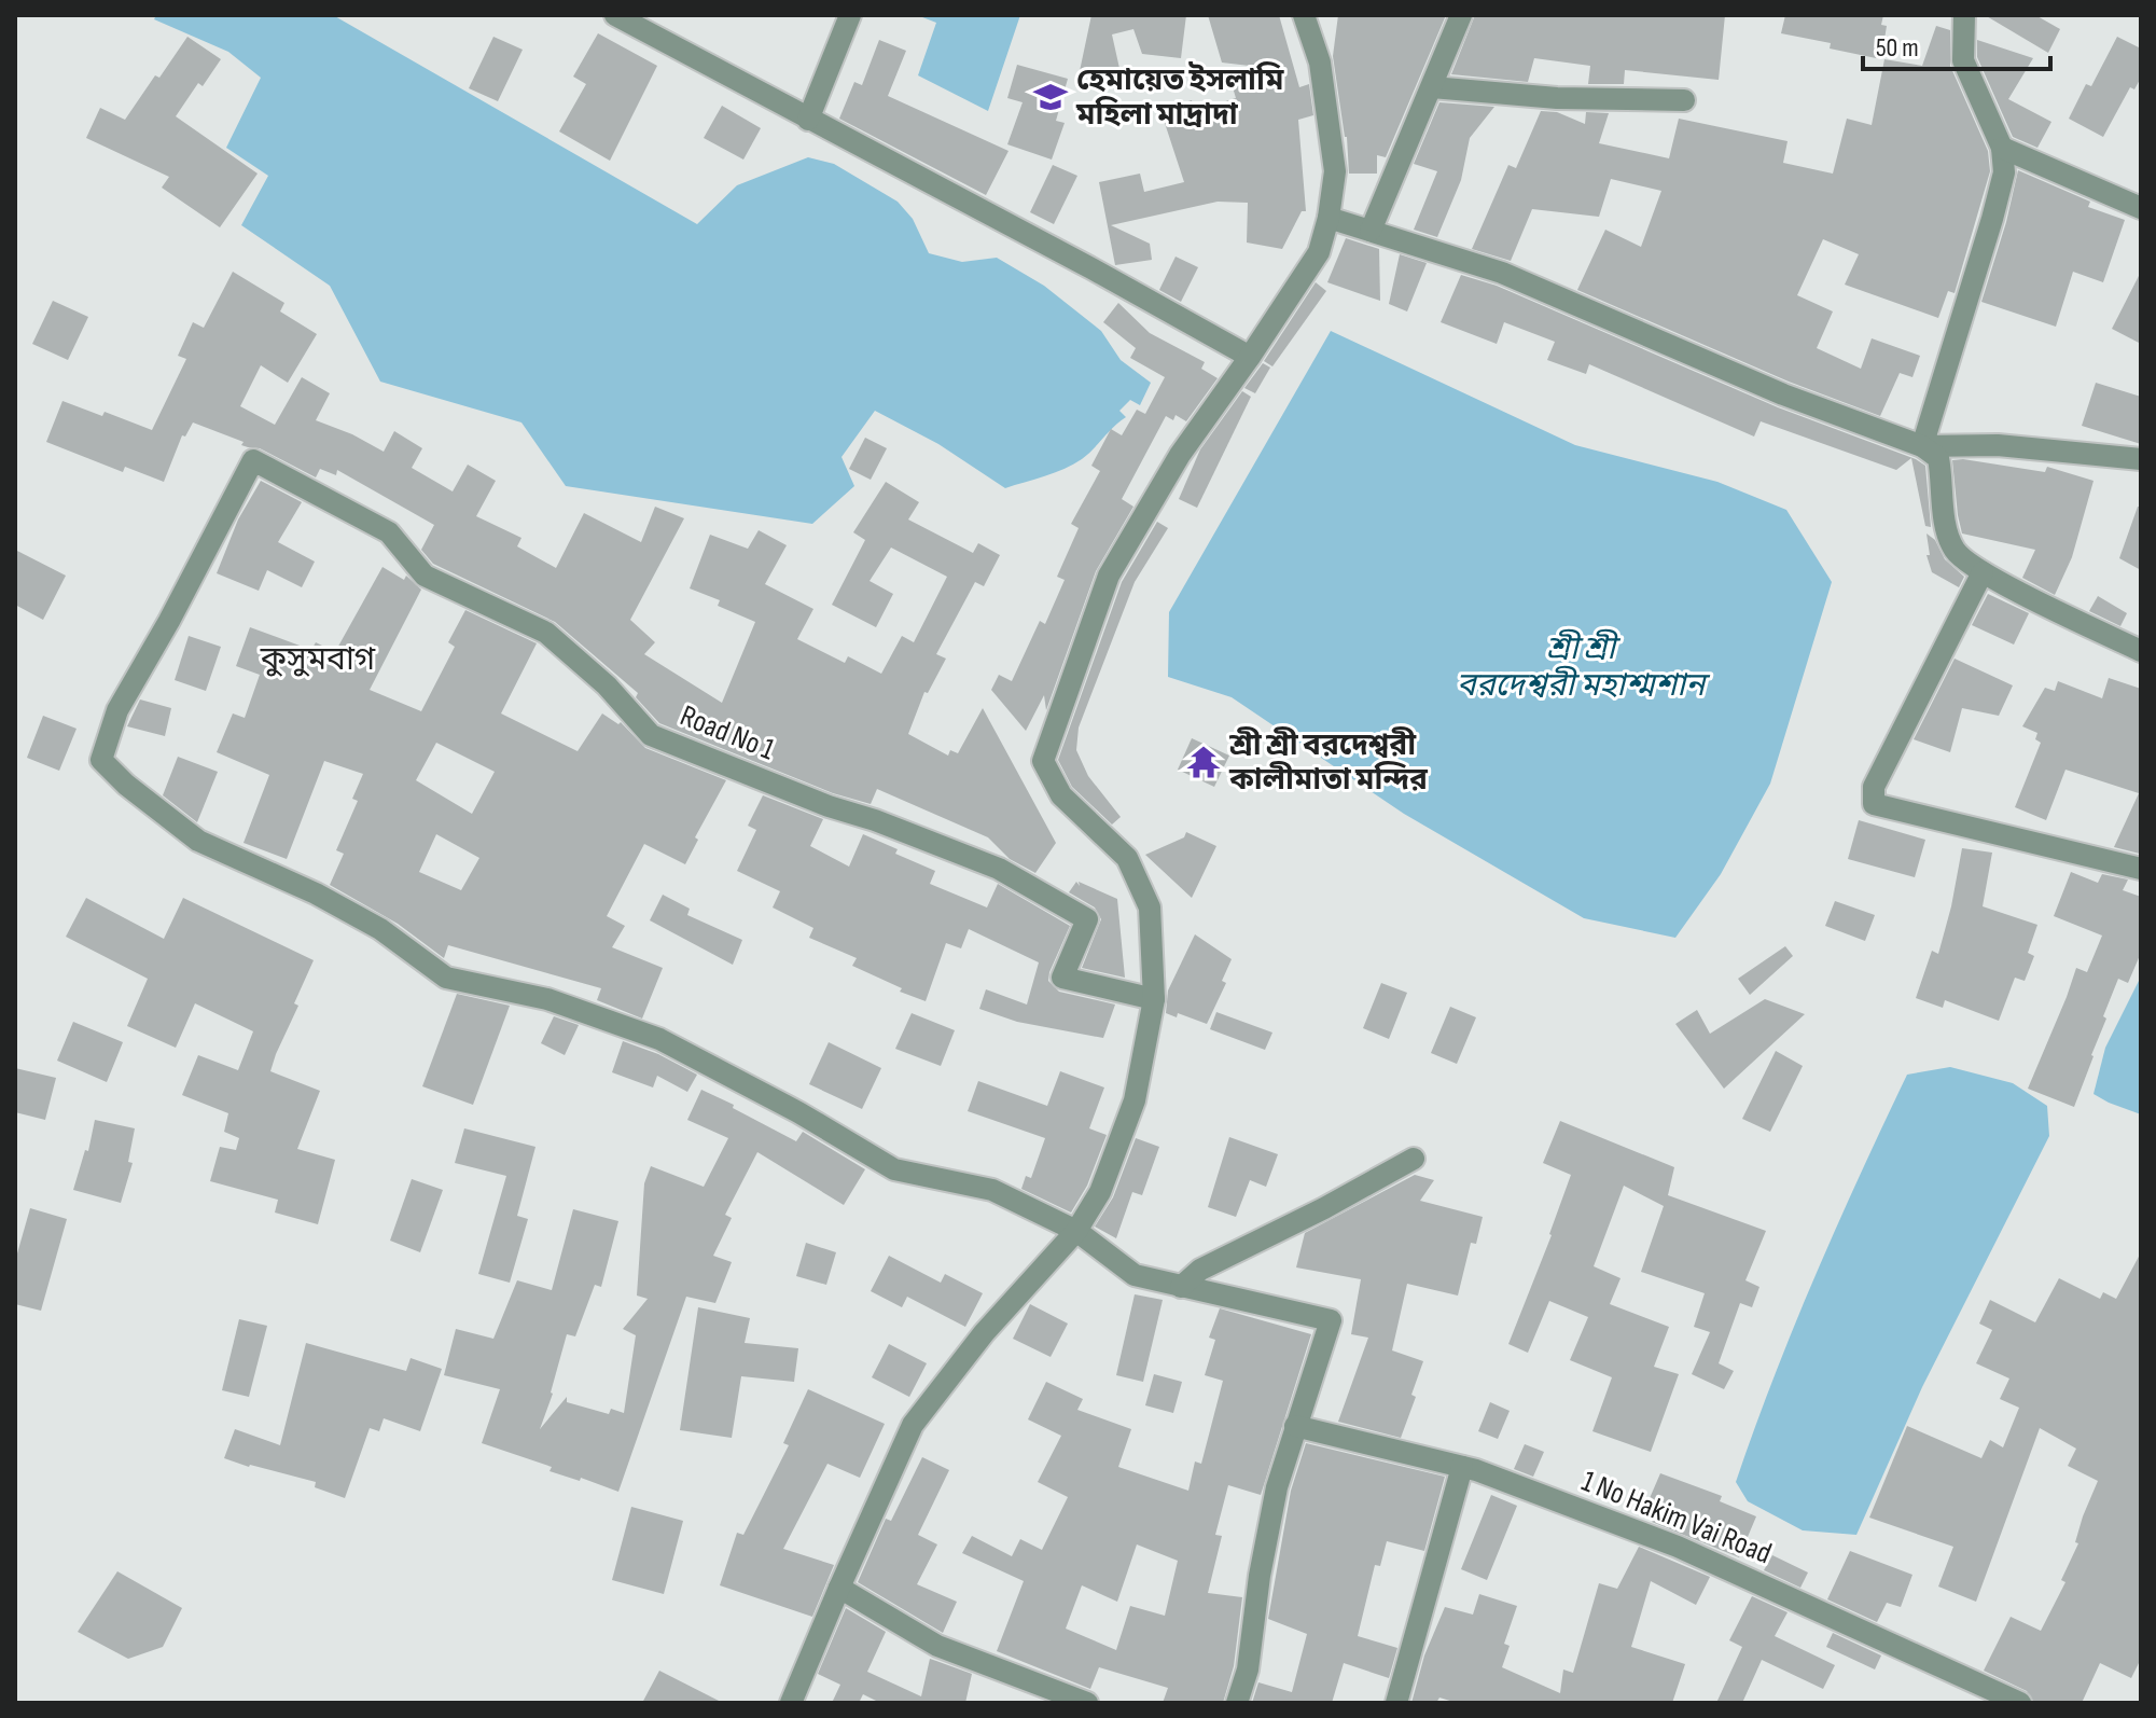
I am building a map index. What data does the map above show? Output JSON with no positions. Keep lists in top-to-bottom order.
{
  "streets": {
    "street": ["Road No 1", "1 No Hakim Vai Road"]
  },
  "districts": ["কুসুমবাগ"],
  "water": ["শ্রী শ্রী বরদেশ্বরী মহাশ্মশান"],
  "places": {
    "school or university": ["হেমায়েত ইসলামি মহিলা মাদ্রাদা"],
    "temple": ["শ্রী শ্রী বরদেশ্বরী কালীমাতা মন্দির"]
  },
  "scale_bar": "50 m"
}
